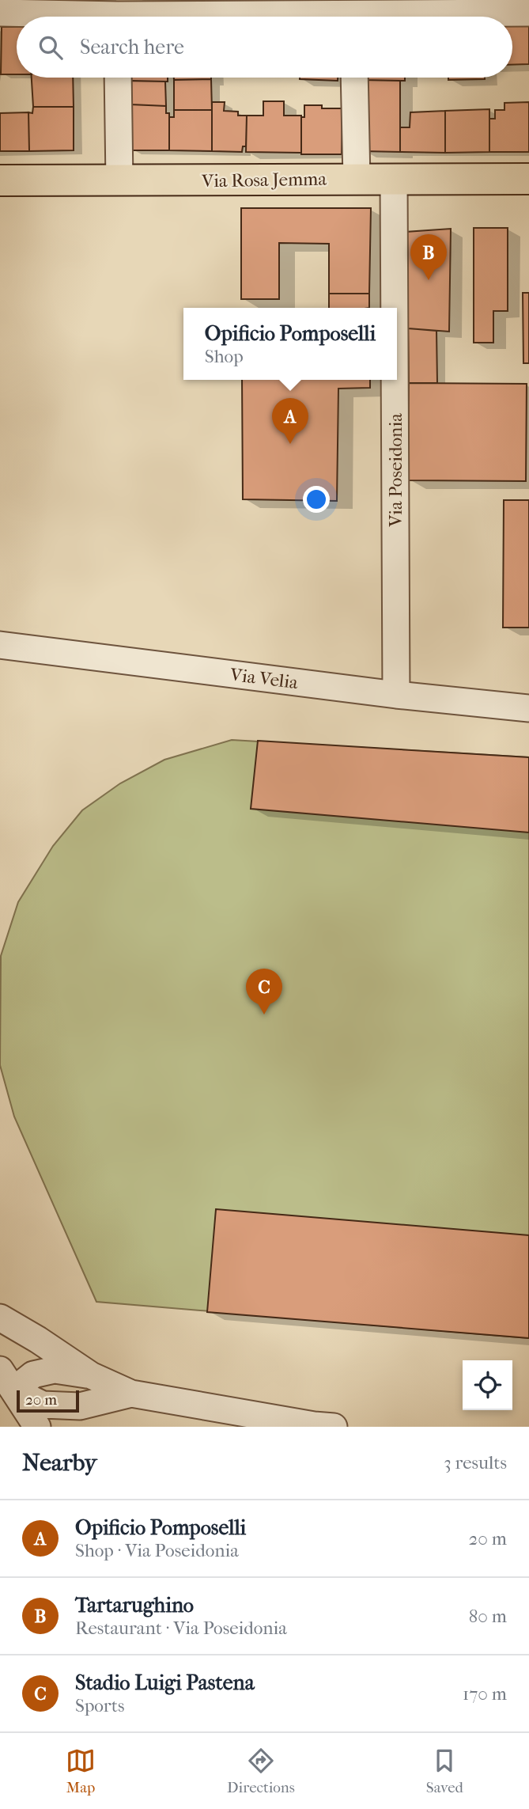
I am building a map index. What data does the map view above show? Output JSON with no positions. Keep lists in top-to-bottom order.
{
  "streets": {
    "main road": ["Via Rosa Jemma"],
    "street": ["Via Poseidonia", "Via Velia"]
  },
  "crossings": [
    ["Via Rosa Jemma", "Via Poseidonia"],
    ["Via Poseidonia", "Via Velia"]
  ],
  "scale_bar": "20 m",
  "page": {
    "search": "Search here",
    "pins": ["B", "A", "C"],
    "popup": ["Opificio Pomposelli", "Shop"],
    "scale": "20 m",
    "heading": ["Nearby", "3 results"],
    "list": [
      {
        "mark": "A",
        "name": "Opificio Pomposelli",
        "note": "Shop · Via Poseidonia",
        "value": "20 m"
      },
      {
        "mark": "B",
        "name": "Tartarughino",
        "note": "Restaurant · Via Poseidonia",
        "value": "80 m"
      },
      {
        "mark": "C",
        "name": "Stadio Luigi Pastena",
        "note": "Sports",
        "value": "170 m"
      }
    ],
    "nav": ["Map", "Directions", "Saved"]
  }
}
